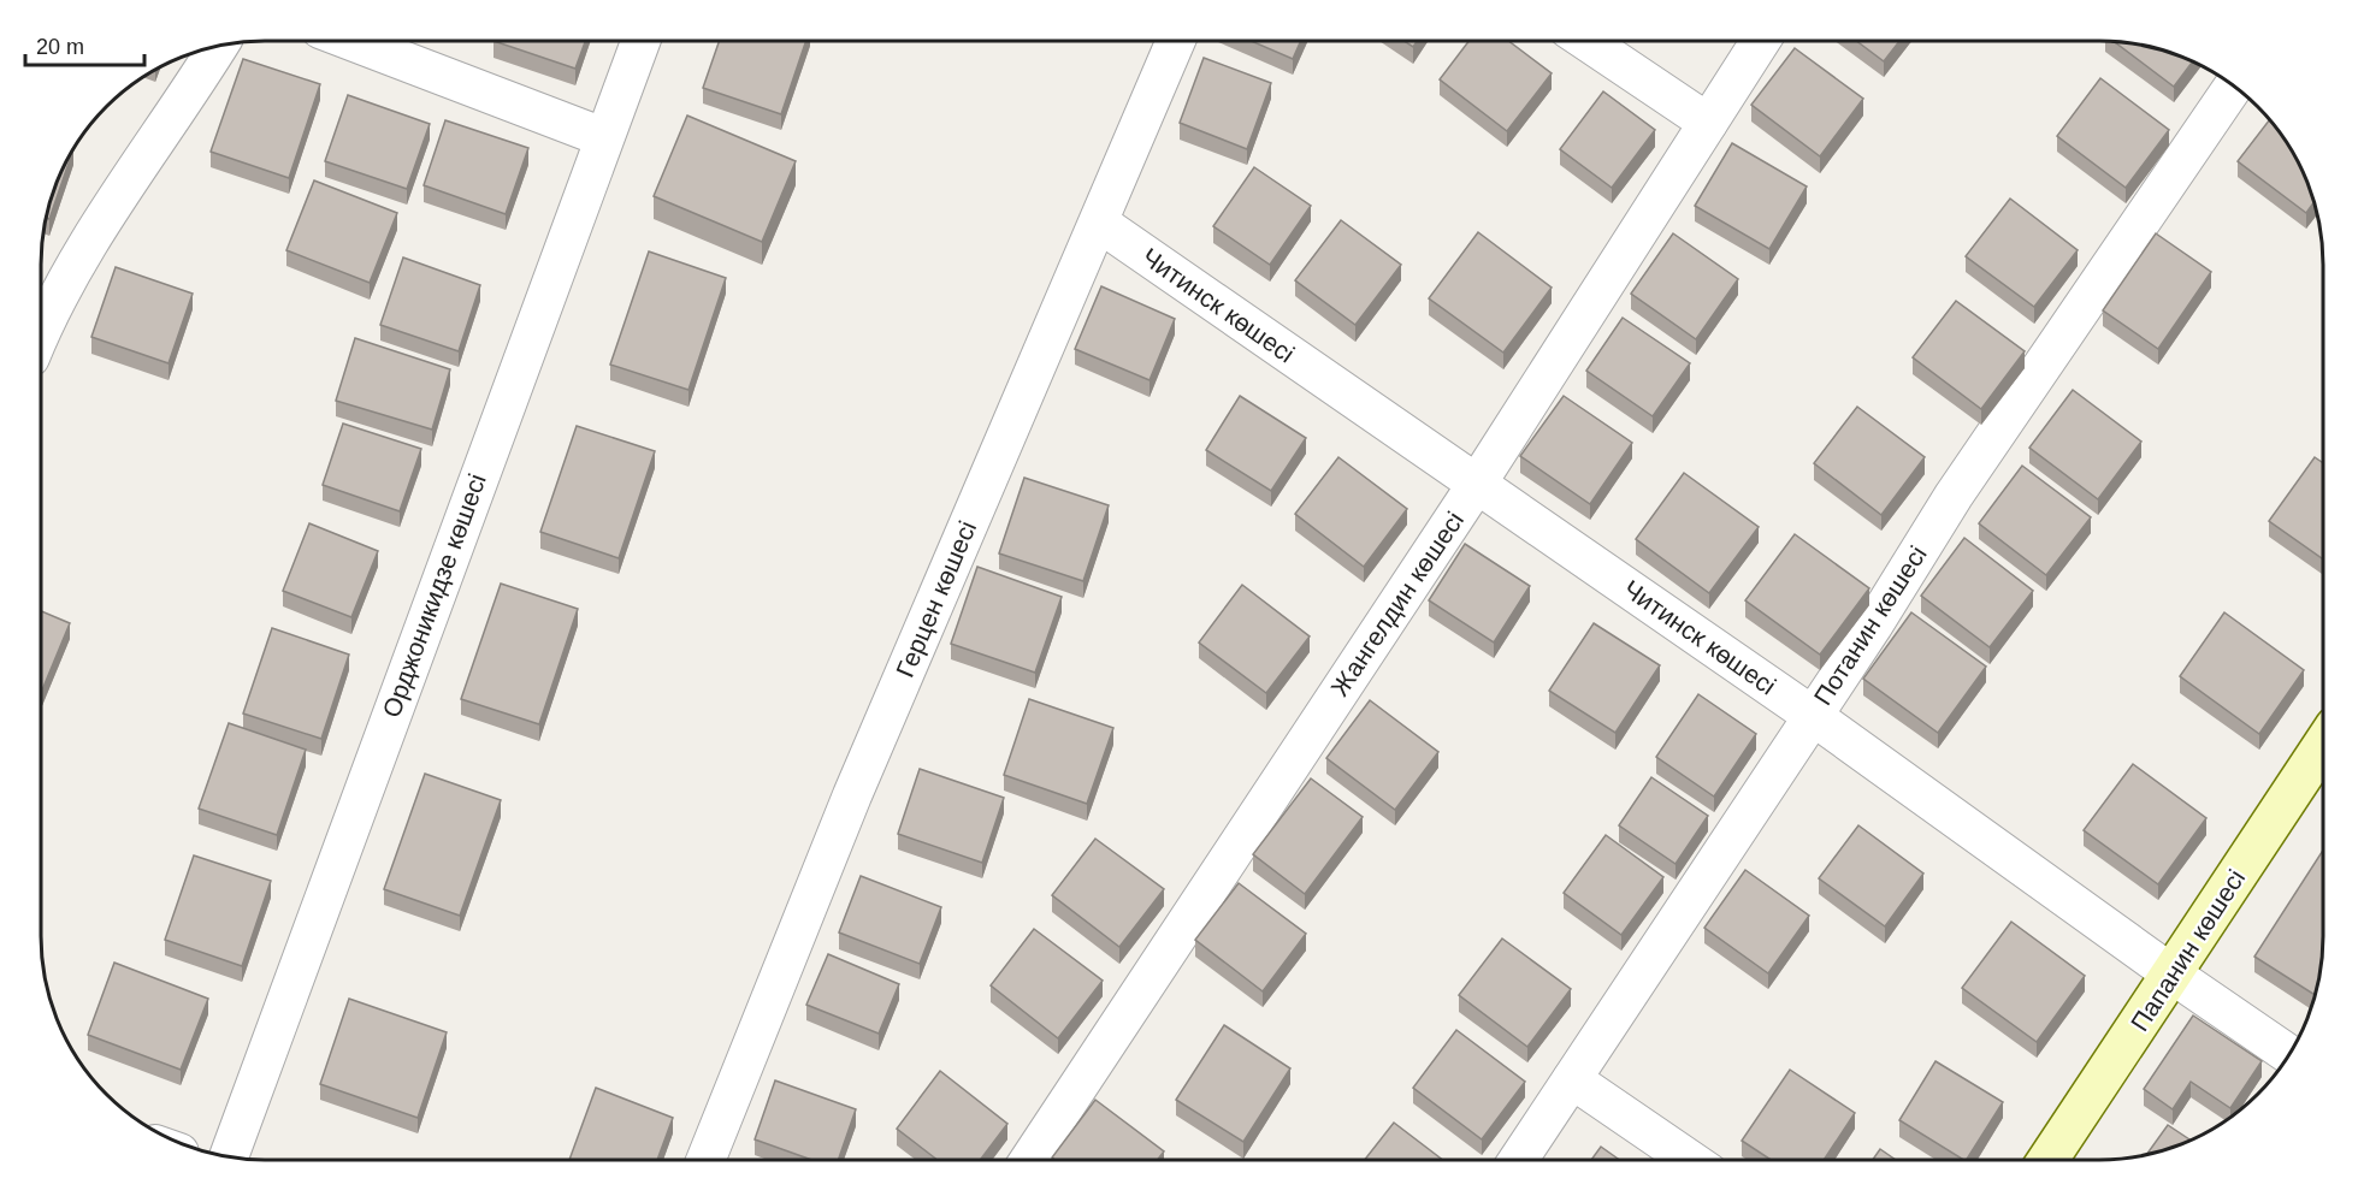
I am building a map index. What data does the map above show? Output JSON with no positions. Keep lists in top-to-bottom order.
{
  "streets": {
    "main road": ["Папанин көшесі"],
    "street": [
      "Читинск көшесі",
      "Орджоникидзе көшесі",
      "Герцен көшесі",
      "Жангелдин көшесі",
      "Потанин көшесі"
    ]
  },
  "crossings": [
    ["Читинск көшесі", "Герцен көшесі"],
    ["Читинск көшесі", "Жангелдин көшесі"],
    ["Читинск көшесі", "Потанин көшесі"],
    ["Читинск көшесі", "Папанин көшесі"]
  ],
  "scale_bar": "20 m"
}
